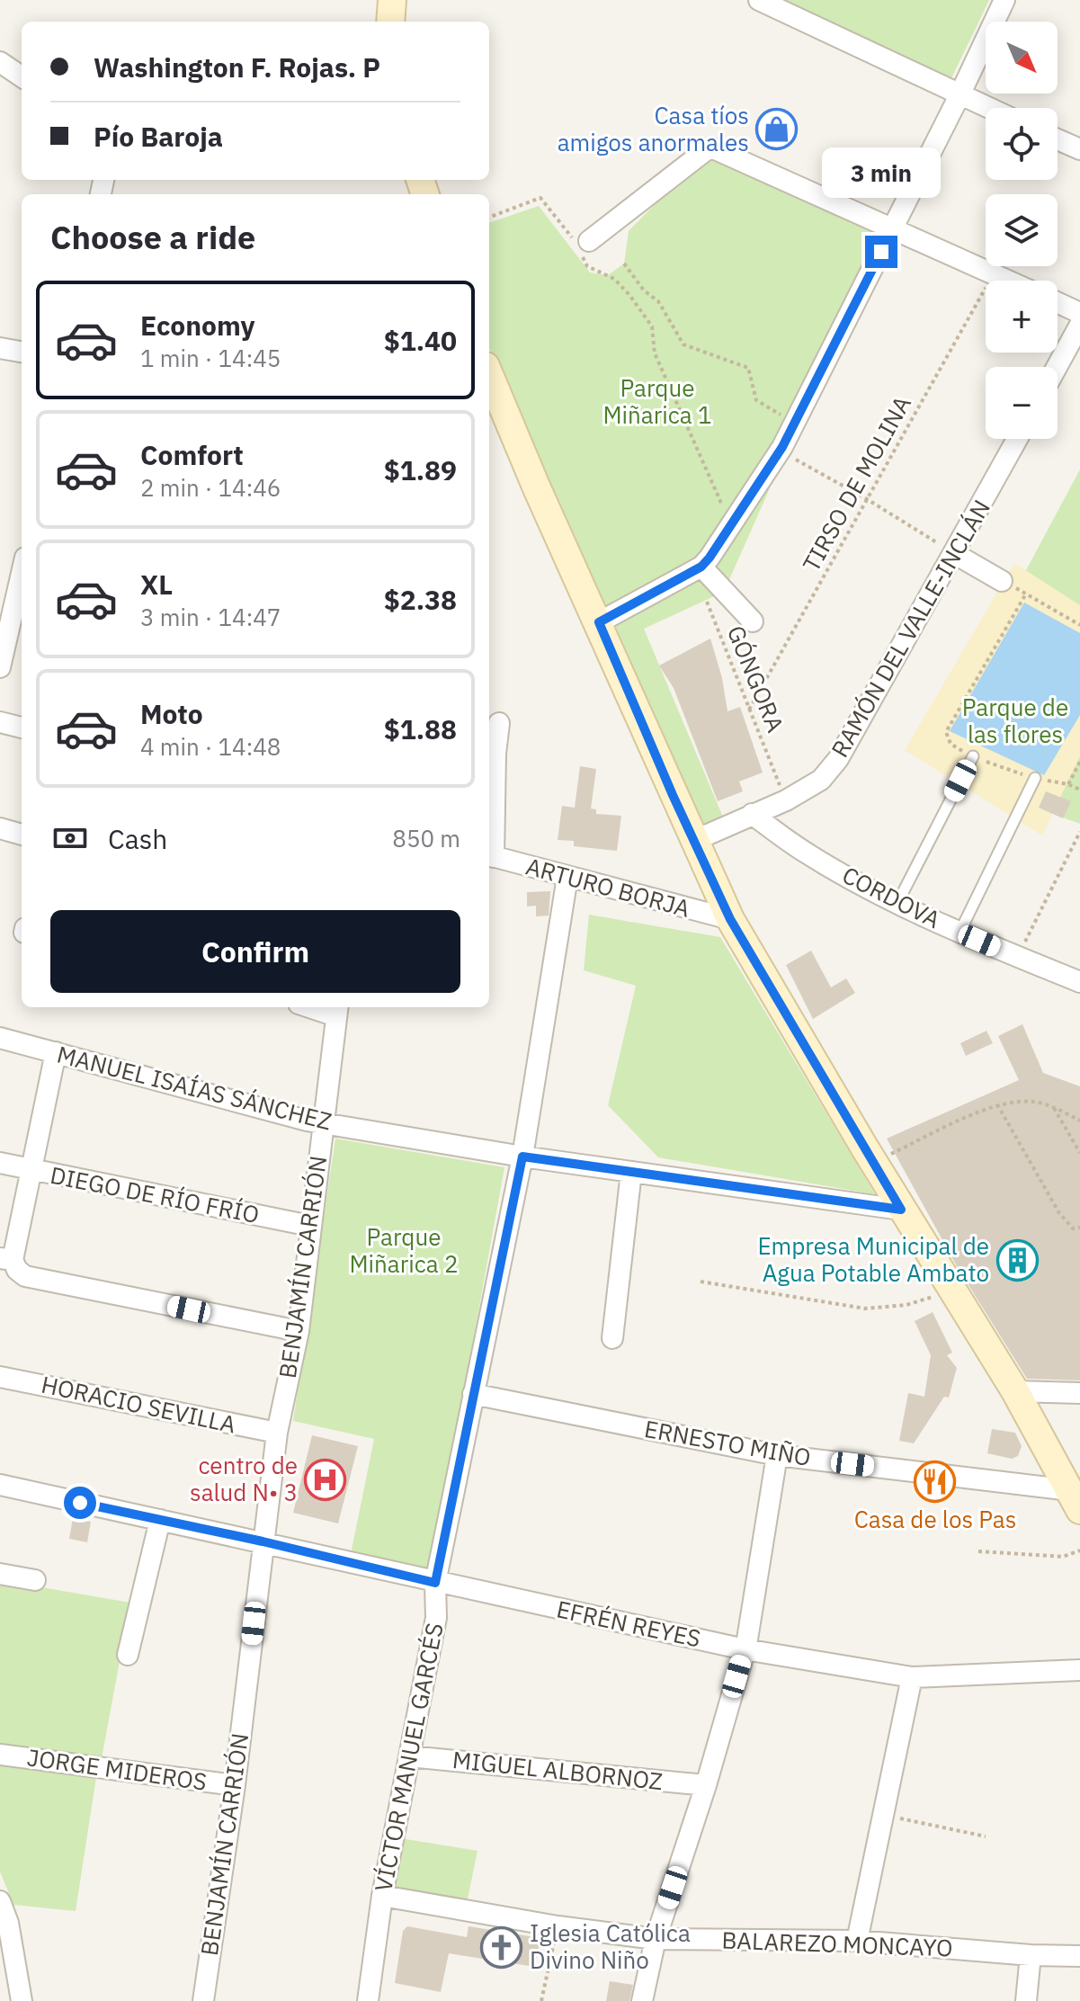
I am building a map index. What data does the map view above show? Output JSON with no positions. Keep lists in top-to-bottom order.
{
  "streets": {
    "street": [
      "RAMÓN DEL VALLE-INCLÁN",
      "ARTURO BORJA",
      "CORDOVA",
      "MANUEL ISAÍAS SÁNCHEZ",
      "DIEGO DE RÍO FRÍO",
      "BENJAMÍN CARRIÓN",
      "HORACIO SEVILLA",
      "ERNESTO MIÑO",
      "EFRÉN REYES",
      "VÍCTOR MANUEL GARCÉS",
      "JORGE MIDEROS",
      "MIGUEL ALBORNOZ",
      "BALAREZO MONCAYO"
    ],
    "path": ["TIRSO DE MOLINA", "GÓNGORA"]
  },
  "crossings": [
    ["TIRSO DE MOLINA", "GÓNGORA"],
    ["RAMÓN DEL VALLE-INCLÁN", "GÓNGORA"],
    ["RAMÓN DEL VALLE-INCLÁN", "CORDOVA"],
    ["ARTURO BORJA", "VÍCTOR MANUEL GARCÉS"],
    ["MANUEL ISAÍAS SÁNCHEZ", "BENJAMÍN CARRIÓN"],
    ["MANUEL ISAÍAS SÁNCHEZ", "VÍCTOR MANUEL GARCÉS"],
    ["DIEGO DE RÍO FRÍO", "BENJAMÍN CARRIÓN"],
    ["BENJAMÍN CARRIÓN", "HORACIO SEVILLA"],
    ["BENJAMÍN CARRIÓN", "EFRÉN REYES"],
    ["BENJAMÍN CARRIÓN", "JORGE MIDEROS"],
    ["ERNESTO MIÑO", "VÍCTOR MANUEL GARCÉS"],
    ["EFRÉN REYES", "VÍCTOR MANUEL GARCÉS"],
    ["VÍCTOR MANUEL GARCÉS", "MIGUEL ALBORNOZ"],
    ["VÍCTOR MANUEL GARCÉS", "BALAREZO MONCAYO"]
  ],
  "parks": ["Parque Miñarica 1", "Parque de las flores", "Parque Miñarica 2"],
  "places": {
    "shop": ["Casa tíos amigos anormales"],
    "building": ["Empresa Municipal de Agua Potable Ambato"],
    "hospital": ["centro de salud N• 3"],
    "restaurant": ["Casa de los Pas"],
    "church": ["Iglesia Católica Divino Niño"]
  },
  "north": "bottom right",
  "page": {
    "map_buttons": ["+", "−"],
    "banner": ["Washington F. Rojas. P", "Pío Baroja"],
    "bubble": "3 min",
    "heading": "Choose a ride",
    "list": [
      {
        "name": "Economy",
        "note": "1 min · 14:45",
        "value": "$1.40"
      },
      {
        "name": "Comfort",
        "note": "2 min · 14:46",
        "value": "$1.89"
      },
      {
        "name": "XL",
        "note": "3 min · 14:47",
        "value": "$2.38"
      },
      {
        "name": "Moto",
        "note": "4 min · 14:48",
        "value": "$1.88"
      }
    ],
    "pay": ["Cash", "850 m"],
    "buttons": "Confirm"
  }
}
